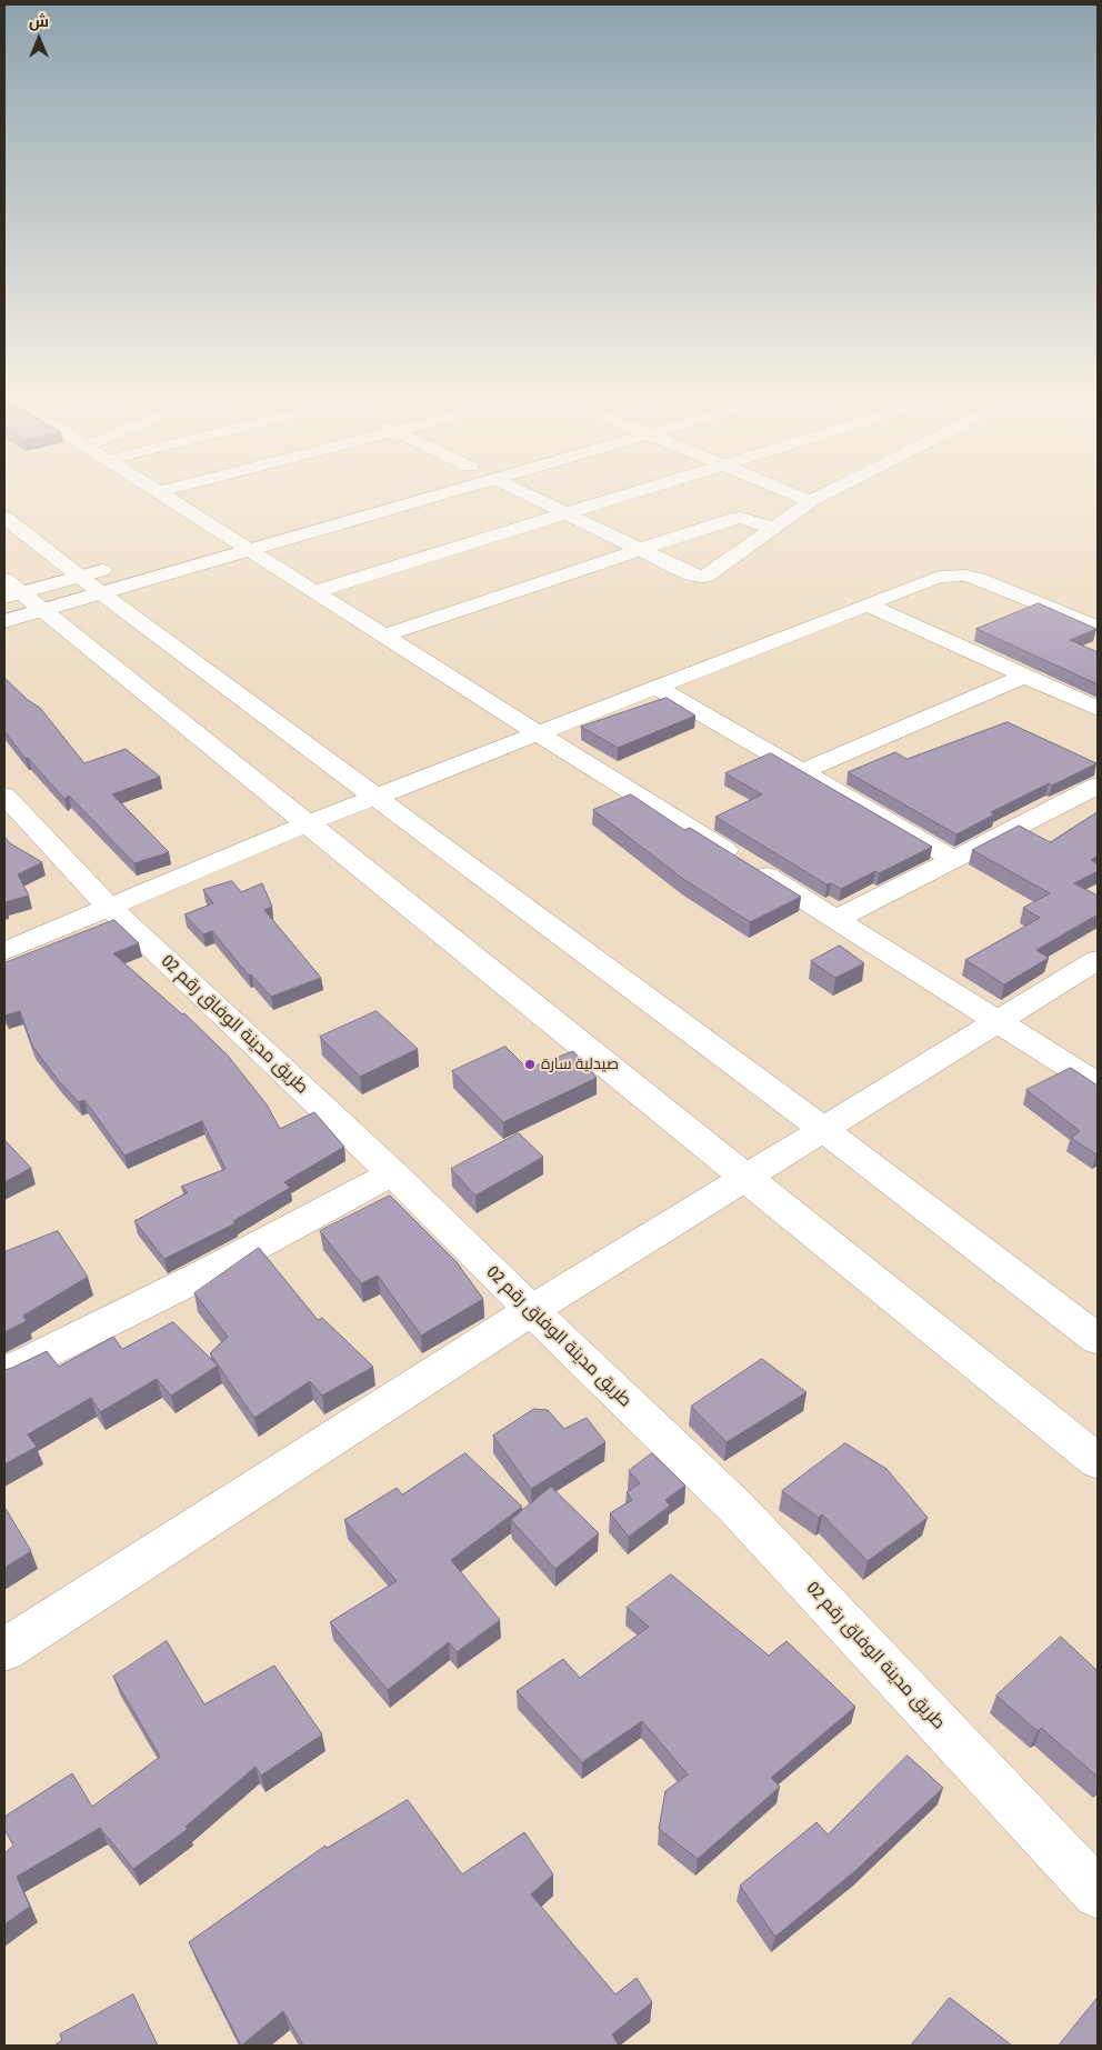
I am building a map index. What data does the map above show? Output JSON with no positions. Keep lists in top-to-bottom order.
{
  "streets": {
    "street": ["طريق مدينة الوفاق رقم 02"]
  },
  "places": ["صيدلية سارة"],
  "north": "top"
}
